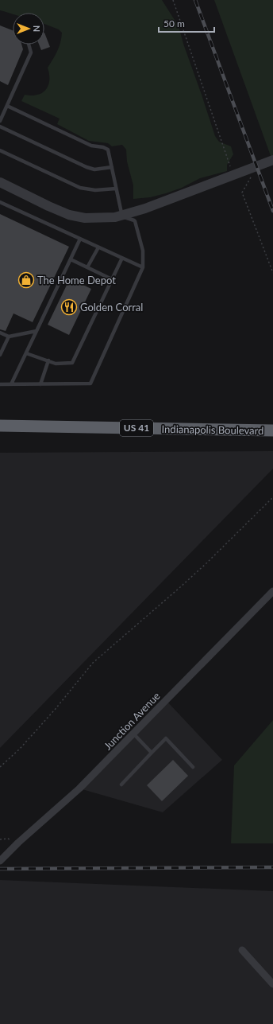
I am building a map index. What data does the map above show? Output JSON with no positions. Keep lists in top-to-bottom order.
{
  "streets": {
    "highway": ["US 41", "Indianapolis Boulevard"],
    "street": ["Junction Avenue"]
  },
  "places": {
    "shop": ["The Home Depot"],
    "restaurant": ["Golden Corral"]
  },
  "scale_bar": "50 m",
  "north": "right"
}
